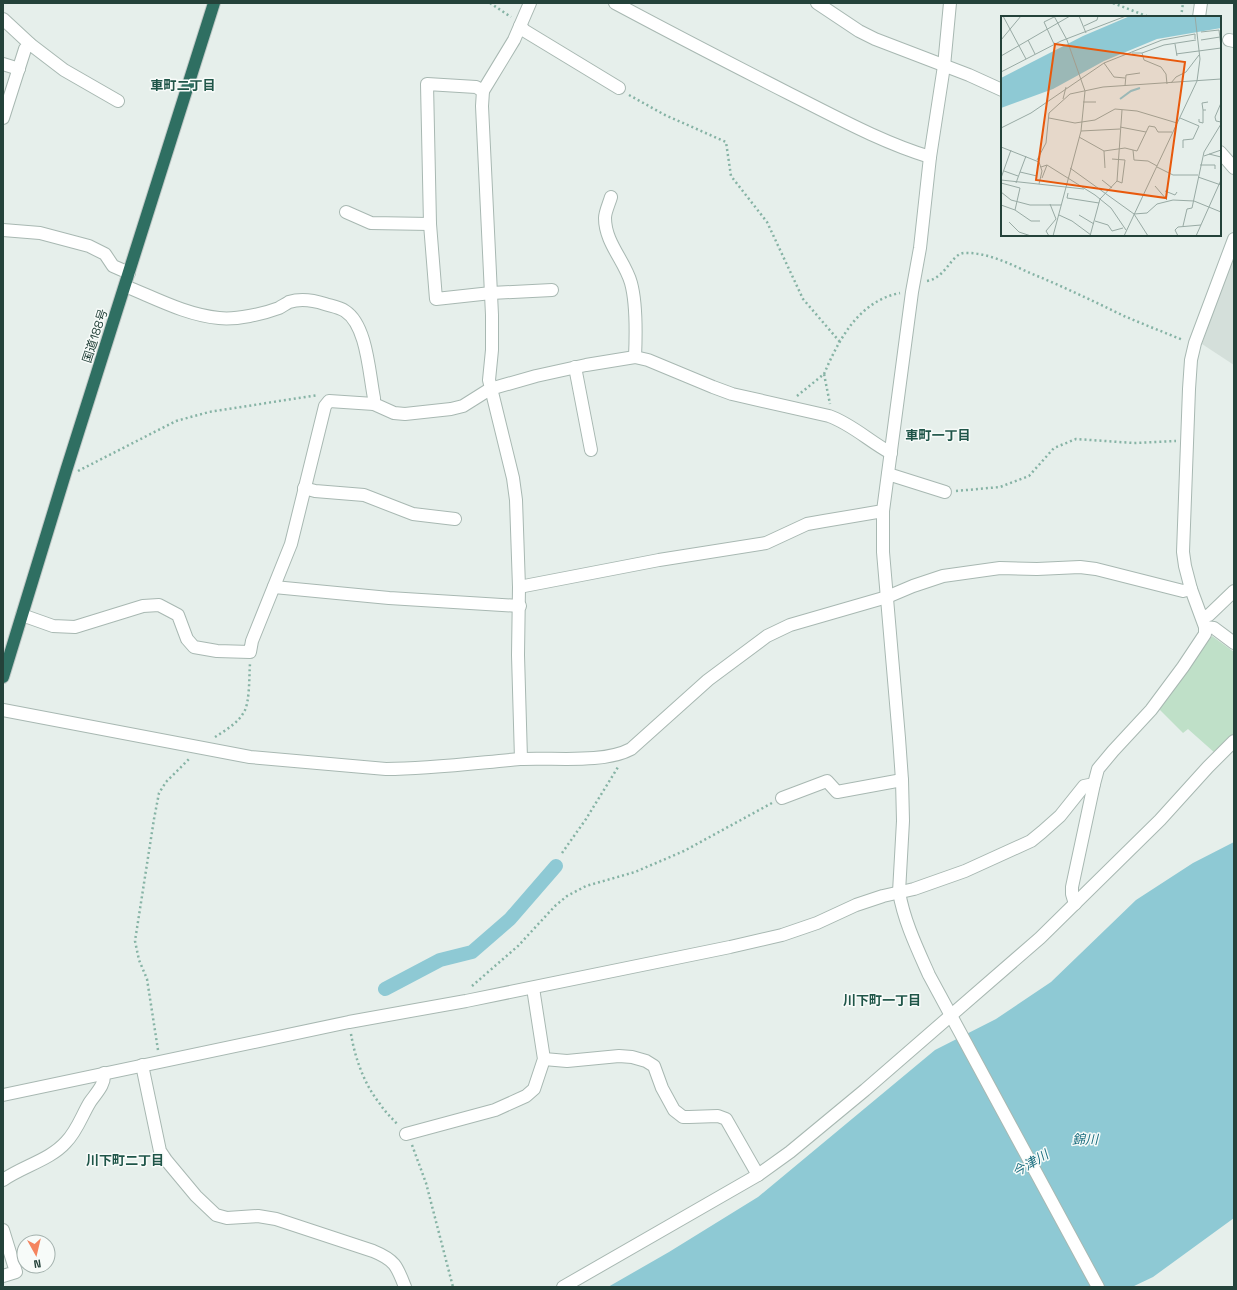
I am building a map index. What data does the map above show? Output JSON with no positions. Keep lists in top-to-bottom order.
{
  "streets": {
    "highway": ["国道188号"]
  },
  "districts": [
    "車町二丁目",
    "車町一丁目",
    "川下町一丁目",
    "川下町二丁目"
  ],
  "water": ["錦川", "今津川"],
  "north": "bottom"
}
